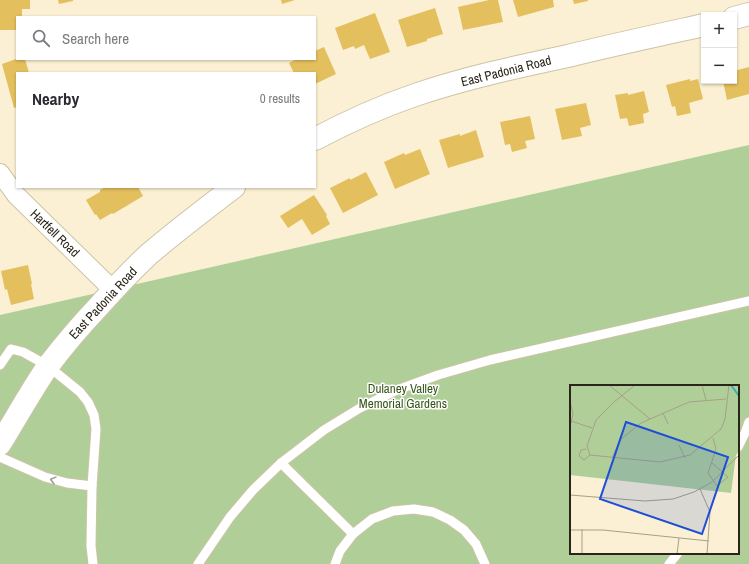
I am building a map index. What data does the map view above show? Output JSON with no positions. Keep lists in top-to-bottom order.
{
  "streets": {
    "street": ["East Padonia Road", "Hartfell Road"]
  },
  "crossings": [
    ["East Padonia Road", "Hartfell Road"]
  ],
  "parks": ["Dulaney Valley Memorial Gardens"],
  "page": {
    "map_buttons": ["+", "−"],
    "search": "Search here",
    "heading": ["Nearby", "0 results"]
  }
}
